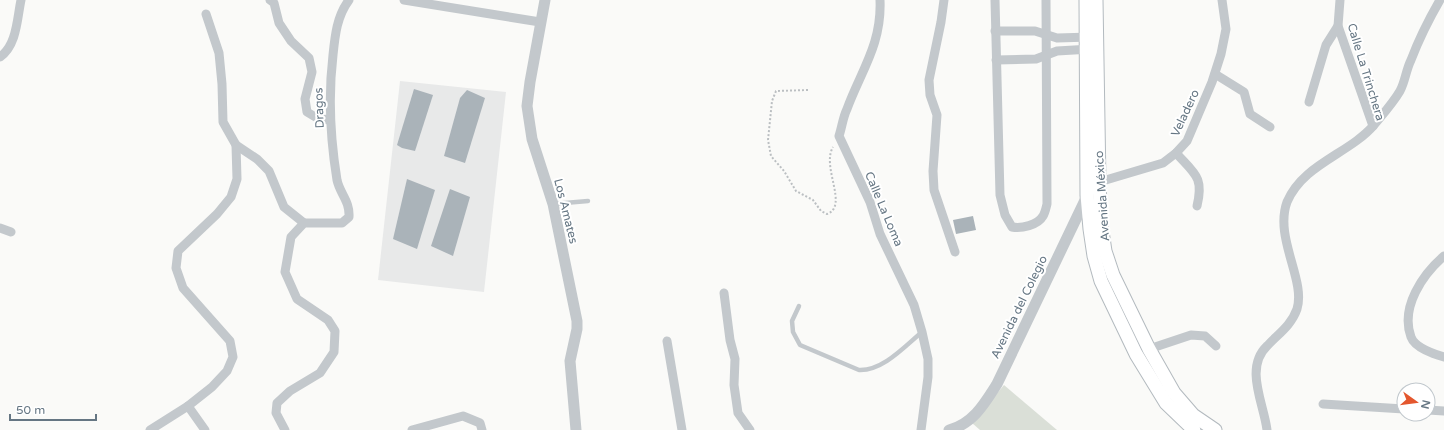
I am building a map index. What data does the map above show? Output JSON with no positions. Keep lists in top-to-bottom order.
{
  "streets": {
    "main road": ["Avenida México"],
    "street": [
      "Calle La Trinchera",
      "Dragos",
      "Veladero",
      "Calle La Loma",
      "Los Amates",
      "Avenida del Colegio"
    ]
  },
  "crossings": [
    ["Veladero", "Avenida México"],
    ["Veladero", "Avenida del Colegio"],
    ["Avenida México", "Avenida del Colegio"]
  ],
  "scale_bar": "50 m",
  "north": "right"
}
